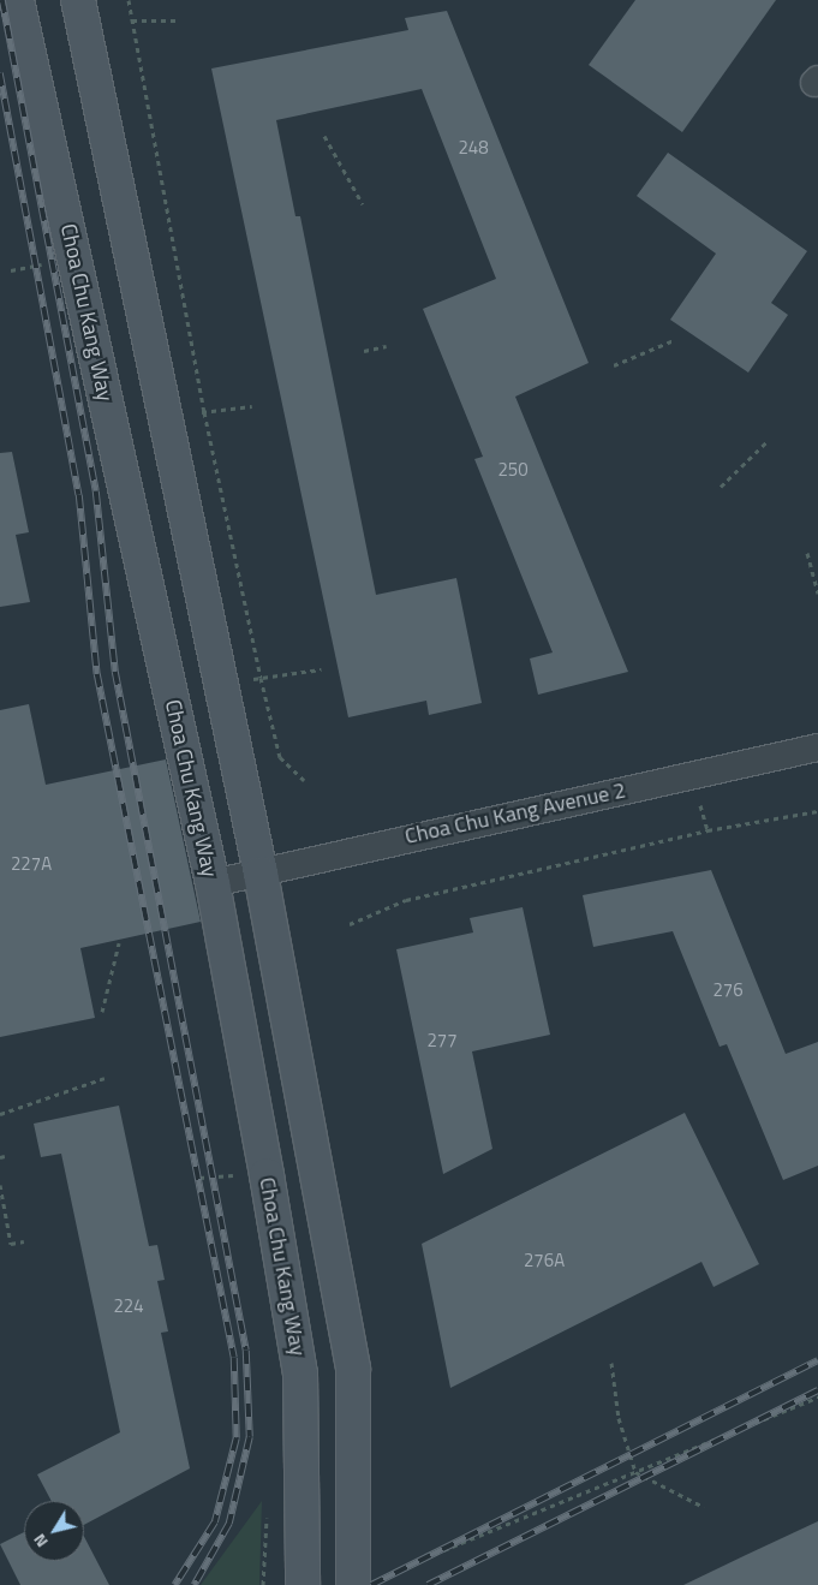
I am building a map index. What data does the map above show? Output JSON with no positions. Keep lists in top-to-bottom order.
{
  "streets": {
    "main road": ["Choa Chu Kang Way"],
    "street": ["Choa Chu Kang Avenue 2"]
  },
  "crossings": [
    ["Choa Chu Kang Way", "Choa Chu Kang Avenue 2"]
  ],
  "house_numbers": [
    "248",
    "250",
    "227A",
    "276",
    "277",
    "276A",
    "224"
  ],
  "north": "bottom left"
}
